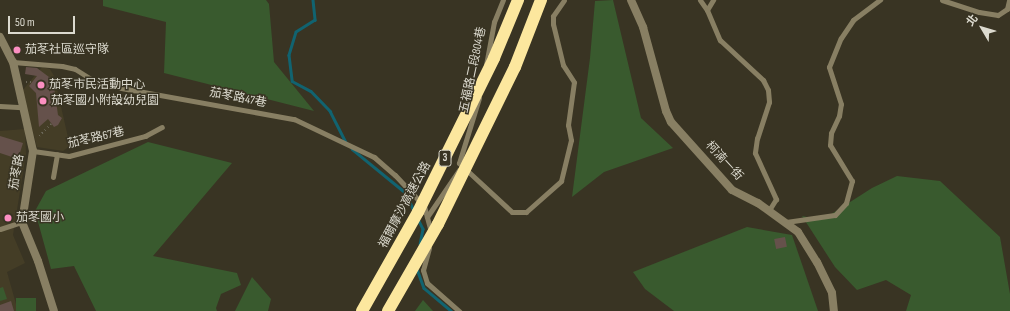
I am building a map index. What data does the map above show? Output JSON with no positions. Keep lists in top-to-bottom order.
{
  "streets": {
    "highway": ["3", "福爾摩沙高速公路"],
    "street": ["柯湳一街", "茄苳路"],
    "lane": ["五福路二段804巷", "茄苳路47巷", "茄苳路67巷"]
  },
  "crossings": [
    ["茄苳路47巷", "茄苳路"],
    ["茄苳路67巷", "茄苳路"]
  ],
  "places": [
    "茄苳社區巡守隊",
    "茄苳市民活動中心",
    "茄苳國小附設幼兒園",
    "茄苳國小"
  ],
  "scale_bar": "50 m",
  "north": "top left"
}
